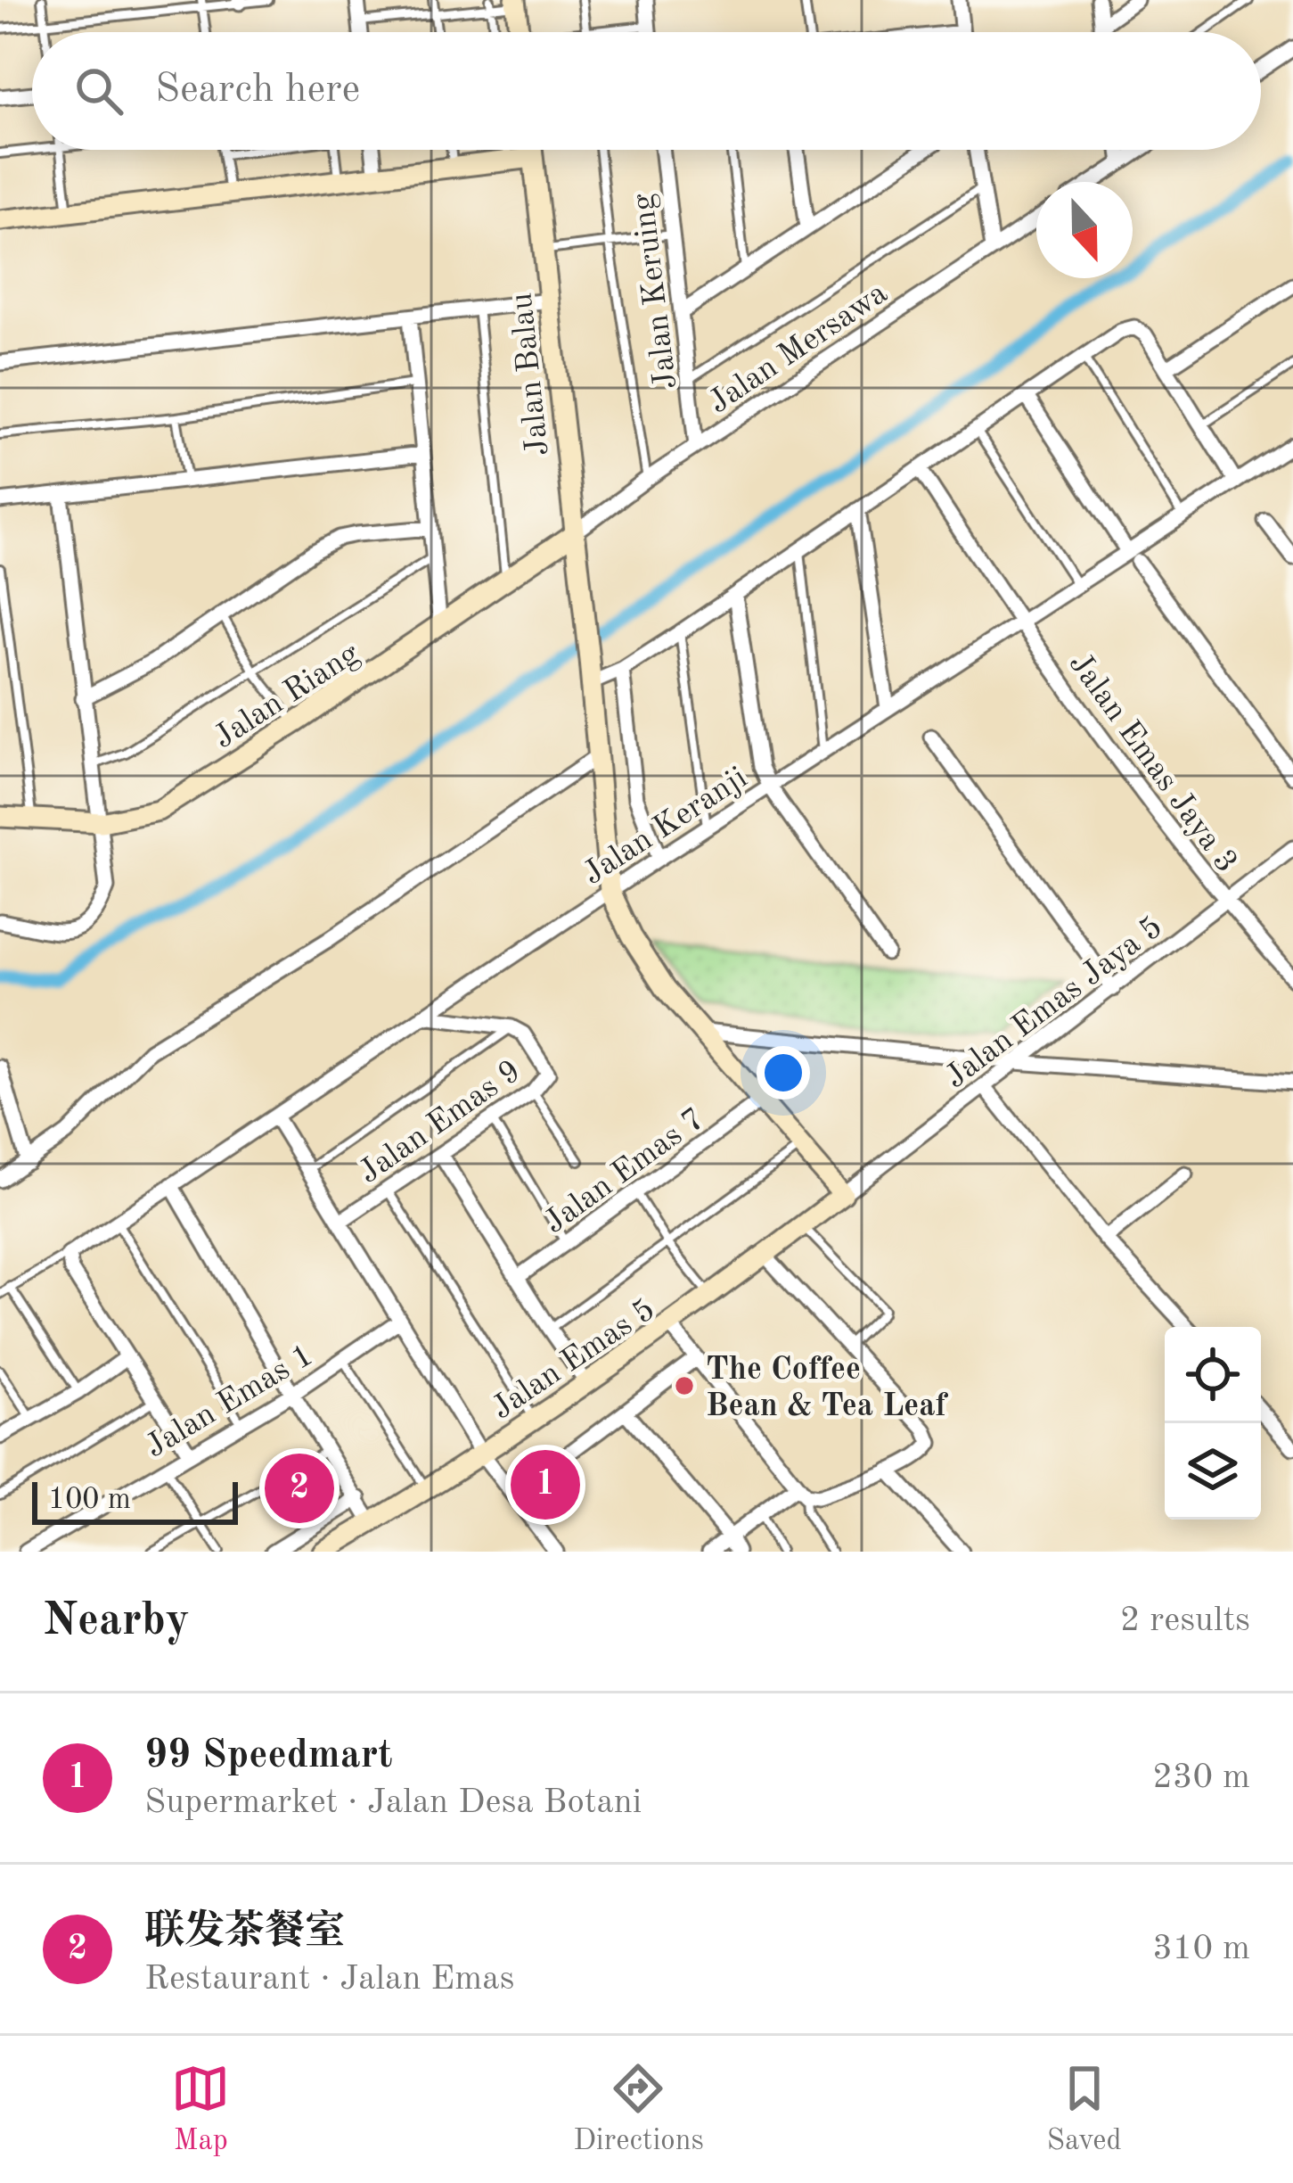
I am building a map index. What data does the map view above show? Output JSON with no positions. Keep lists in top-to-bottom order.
{
  "streets": {
    "street": [
      "Jalan Keruing",
      "Jalan Mersawa",
      "Jalan Balau",
      "Jalan Riang",
      "Jalan Emas Jaya 3",
      "Jalan Keranji",
      "Jalan Emas Jaya 5",
      "Jalan Emas 9",
      "Jalan Emas 7",
      "Jalan Emas 5",
      "Jalan Emas 1"
    ]
  },
  "crossings": [
    ["Jalan Keruing", "Jalan Mersawa"],
    ["Jalan Mersawa", "Jalan Balau"],
    ["Jalan Mersawa", "Jalan Riang"],
    ["Jalan Balau", "Jalan Riang"],
    ["Jalan Balau", "Jalan Keranji"],
    ["Jalan Emas Jaya 3", "Jalan Keranji"],
    ["Jalan Emas Jaya 3", "Jalan Emas Jaya 5"],
    ["Jalan Keranji", "Jalan Emas 9"],
    ["Jalan Emas Jaya 5", "Jalan Emas 5"]
  ],
  "places": ["The Coffee Bean & Tea Leaf"],
  "scale_bar": "100 m",
  "north": "bottom",
  "page": {
    "search": "Search here",
    "pins": ["1", "2"],
    "scale": "100 m",
    "heading": ["Nearby", "2 results"],
    "list": [
      {
        "mark": "1",
        "name": "99 Speedmart",
        "note": "Supermarket · Jalan Desa Botani",
        "value": "230 m"
      },
      {
        "mark": "2",
        "name": "联发茶餐室",
        "note": "Restaurant · Jalan Emas",
        "value": "310 m"
      }
    ],
    "nav": ["Map", "Directions", "Saved"]
  }
}
